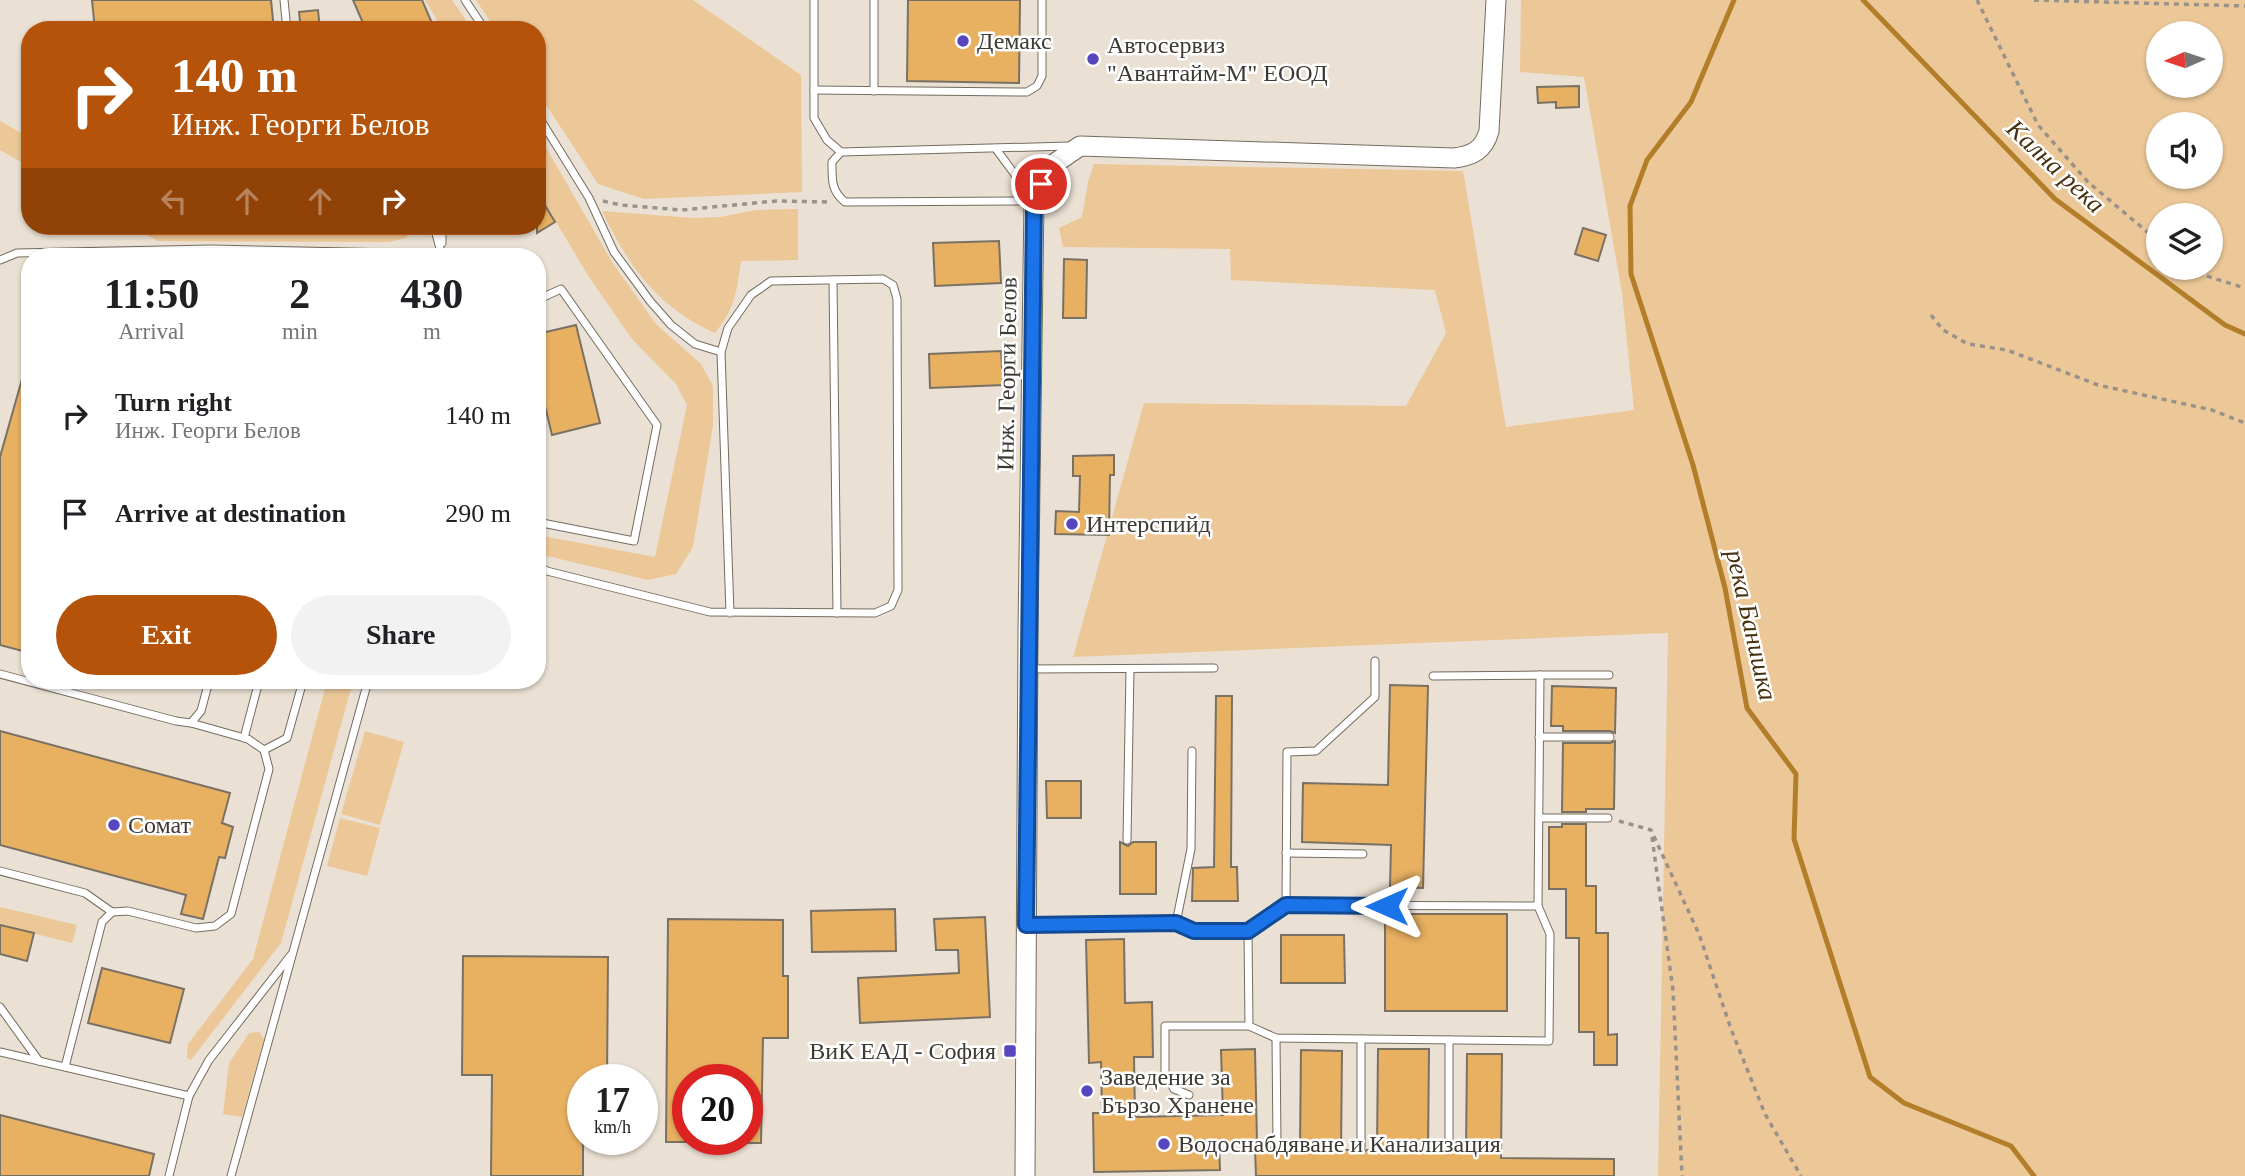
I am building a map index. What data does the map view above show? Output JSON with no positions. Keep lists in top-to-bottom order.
{
  "streets": {
    "street": ["Инж. Георги Белов"]
  },
  "water": ["Кална река", "река Банишка"],
  "places": {
    "other": [
      "Демакс",
      "Автосервиз \"Авантайм-М\" ЕООД",
      "Интерспийд",
      "Сомат",
      "Заведение за Бързо Хранене",
      "Водоснабдяване и Канализация"
    ],
    "transit": ["ВиК ЕАД - София"]
  },
  "north": "left",
  "page": {
    "turn": ["140 m", "Инж. Георги Белов"],
    "eta": [
      "11:50",
      "Arrival",
      "2",
      "min",
      "430",
      "m"
    ],
    "list": [
      {
        "name": "Turn right",
        "note": "Инж. Георги Белов",
        "value": "140 m"
      },
      {
        "name": "Arrive at destination",
        "value": "290 m"
      }
    ],
    "buttons": ["Exit", "Share"],
    "speed": "17 km/h",
    "limit": "20"
  }
}
